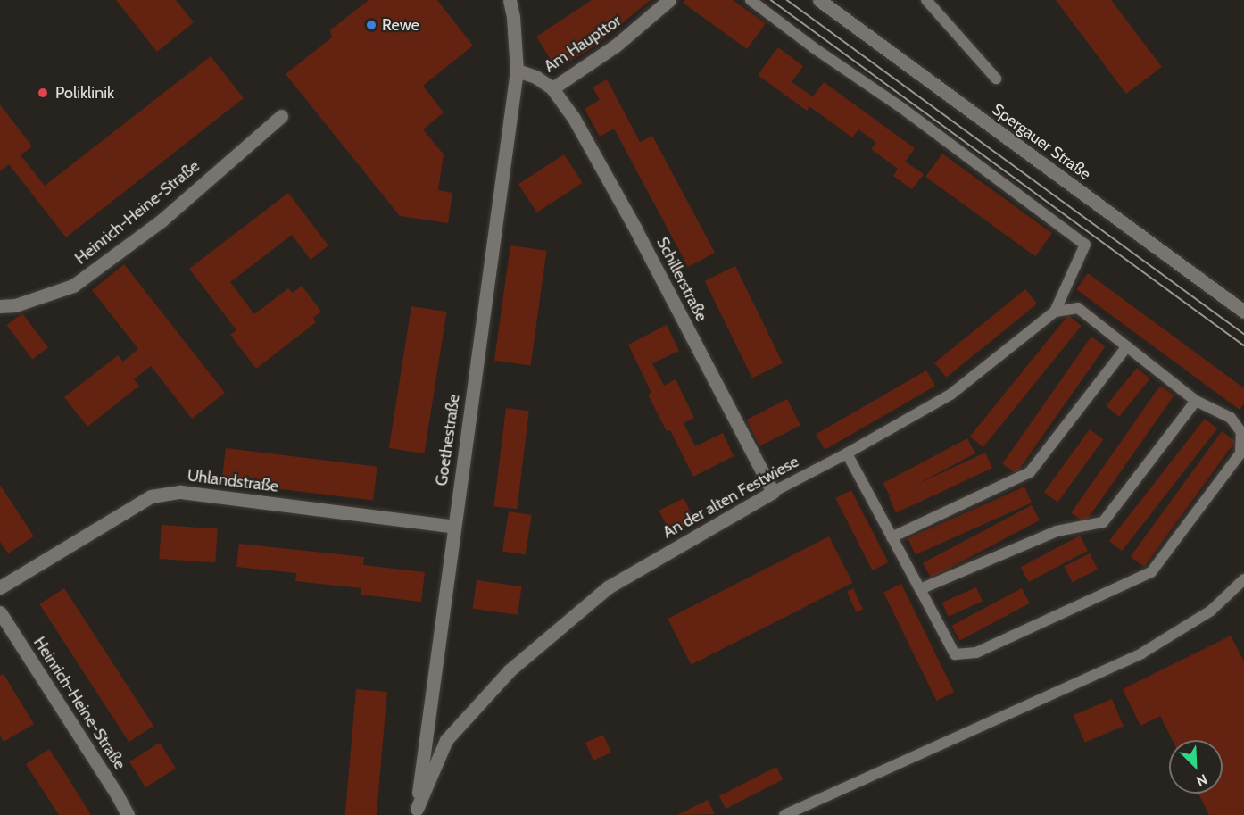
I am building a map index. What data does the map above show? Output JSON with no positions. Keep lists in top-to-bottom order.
{
  "streets": {
    "street": [
      "Am Haupttor",
      "Spergauer Straße",
      "Heinrich-Heine-Straße",
      "Schillerstraße",
      "Goethestraße",
      "Uhlandstraße",
      "An der alten Festwiese"
    ]
  },
  "crossings": [
    ["Am Haupttor", "Schillerstraße"],
    ["Am Haupttor", "Goethestraße"],
    ["Schillerstraße", "An der alten Festwiese"],
    ["Goethestraße", "Uhlandstraße"],
    ["Goethestraße", "An der alten Festwiese"]
  ],
  "places": ["Rewe", "Poliklinik"],
  "north": "bottom right"
}
